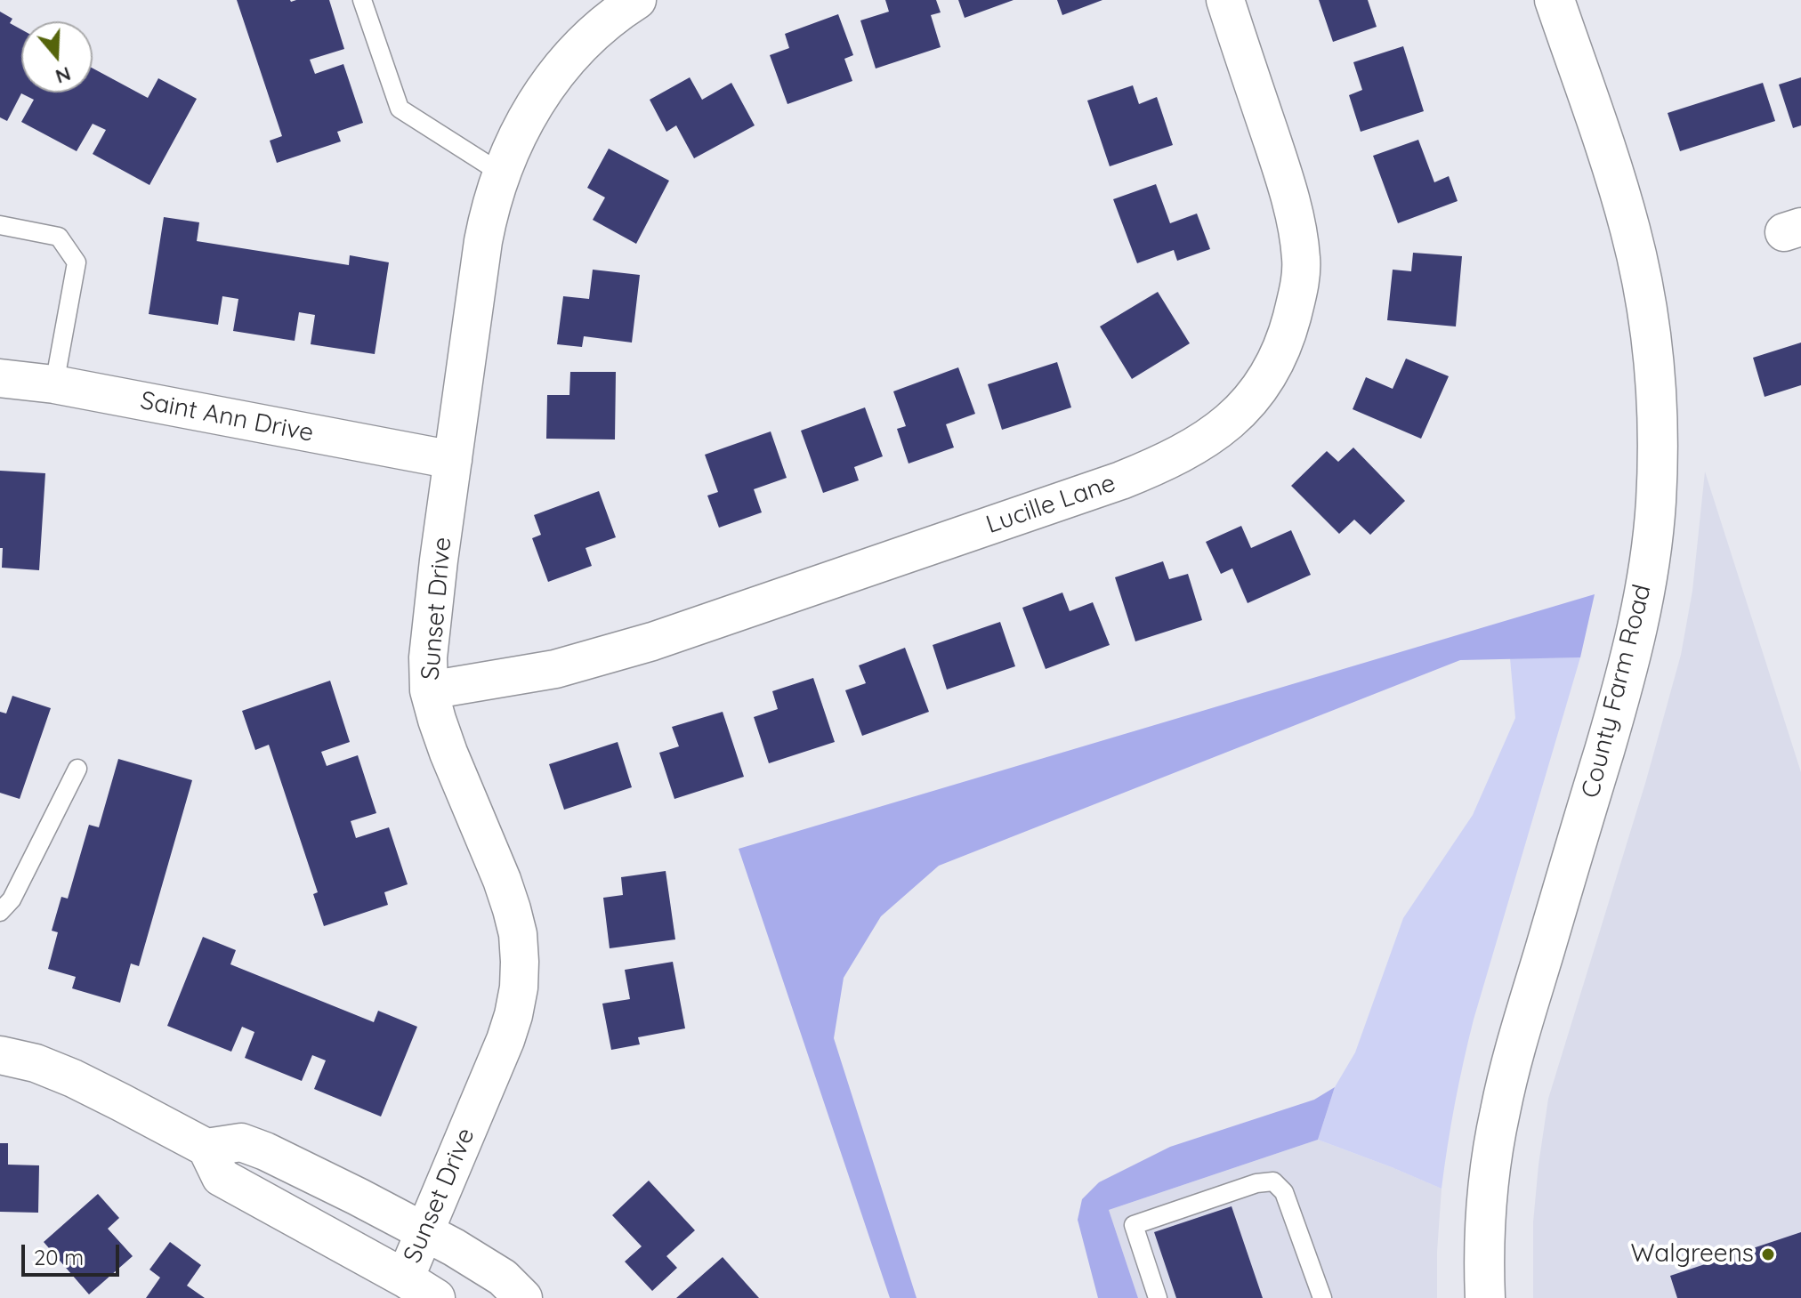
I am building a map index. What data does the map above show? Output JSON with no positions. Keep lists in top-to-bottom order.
{
  "streets": {
    "main road": ["County Farm Road"],
    "street": ["Saint Ann Drive", "Lucille Lane", "Sunset Drive"]
  },
  "crossings": [
    ["Saint Ann Drive", "Sunset Drive"],
    ["Lucille Lane", "Sunset Drive"]
  ],
  "places": ["Walgreens"],
  "scale_bar": "20 m",
  "north": "bottom"
}
